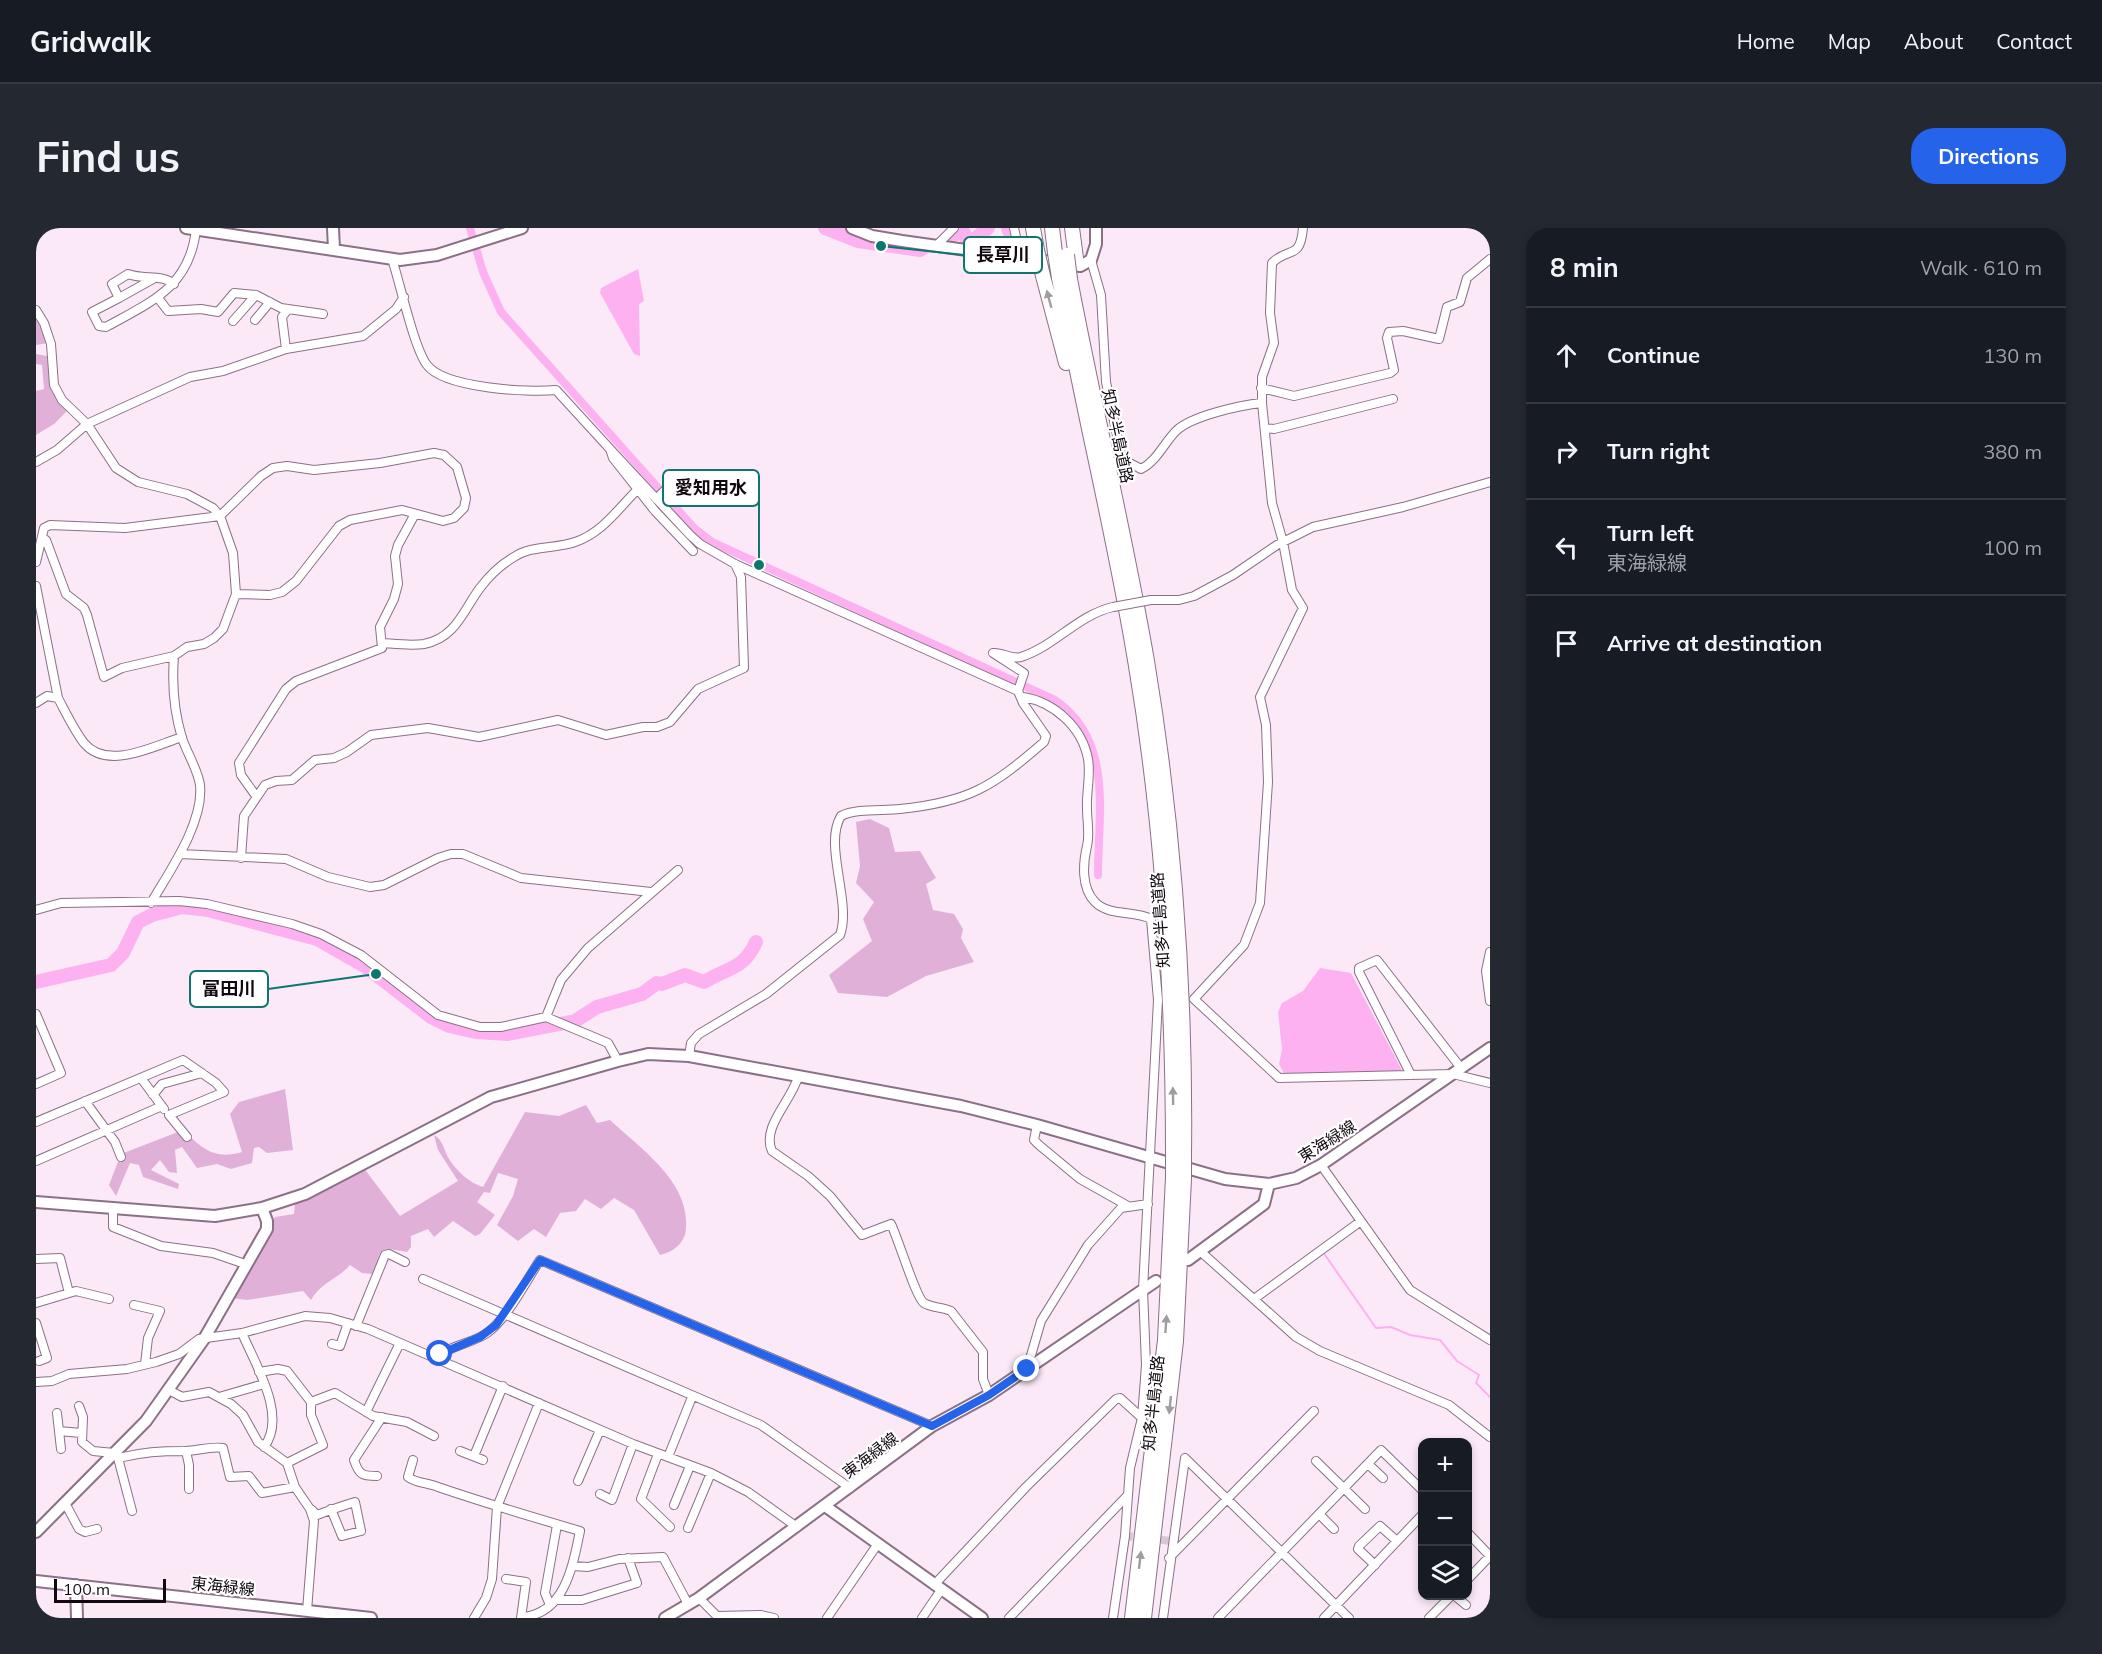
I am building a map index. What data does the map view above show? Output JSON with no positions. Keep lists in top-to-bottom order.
{
  "streets": {
    "highway": ["知多半島道路"],
    "street": ["東海緑線"]
  },
  "places": ["長草川", "愛知用水", "富田川"],
  "scale_bar": "100 m",
  "page": {
    "header": "Gridwalk",
    "nav": [
      "Home",
      "Map",
      "About",
      "Contact"
    ],
    "buttons": "Directions",
    "title": "Find us",
    "heading": ["8 min", "Walk · 610 m"],
    "list": [
      ["Continue", "130 m"],
      ["Turn right", "380 m"],
      ["Turn left", "東海緑線", "100 m"],
      "Arrive at destination"
    ],
    "map_buttons": ["+", "−"],
    "scale": "100 m"
  }
}
